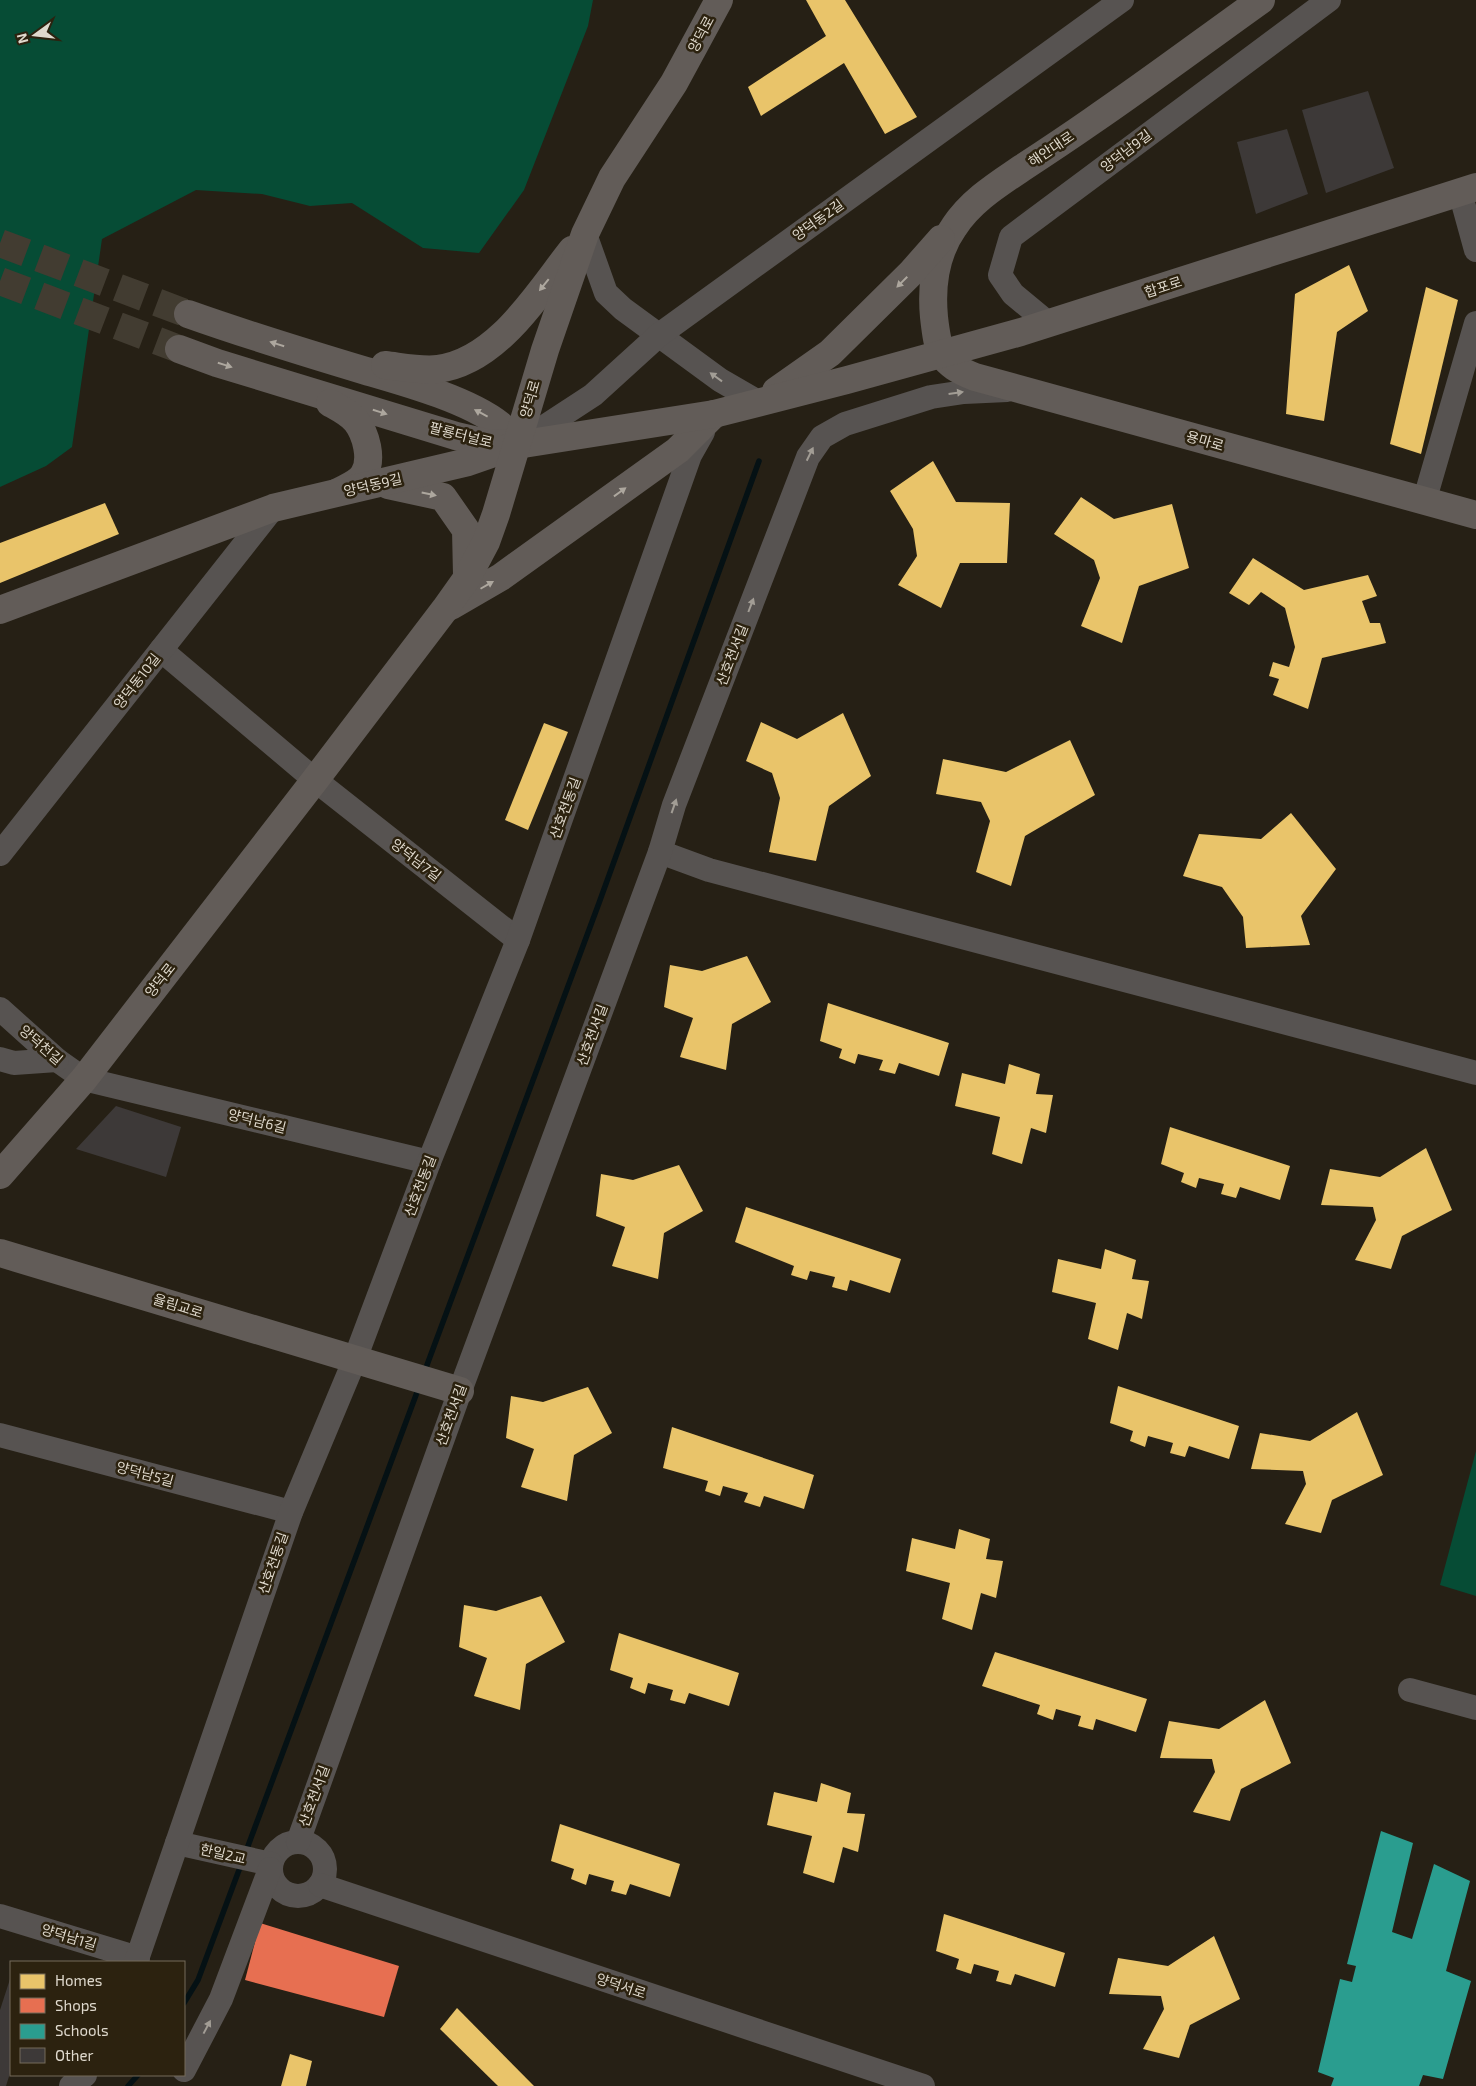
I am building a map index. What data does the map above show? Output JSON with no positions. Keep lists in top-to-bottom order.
{
  "streets": {
    "main road": [
      "양덕로",
      "해안대로",
      "합포로",
      "팔룡터널로",
      "용마로",
      "양덕동9길",
      "율림교로"
    ],
    "street": [
      "양덕남9길",
      "양덕동2길",
      "산호천서길",
      "양덕동10길",
      "산호천동길",
      "양덕남7길",
      "양덕천길",
      "양덕남6길",
      "양덕남5길",
      "한일2교",
      "양덕남1길",
      "양덕서로"
    ]
  },
  "crossings": [
    ["양덕로", "양덕동2길"],
    ["양덕로", "팔룡터널로"],
    ["양덕로", "양덕동9길"],
    ["양덕로", "양덕남7길"],
    ["양덕로", "양덕천길"],
    ["양덕로", "양덕남6길"],
    ["해안대로", "합포로"],
    ["해안대로", "용마로"],
    ["양덕남9길", "합포로"],
    ["양덕동2길", "팔룡터널로"],
    ["양덕동2길", "양덕동9길"],
    ["합포로", "용마로"],
    ["합포로", "양덕동9길"],
    ["팔룡터널로", "양덕동9길"],
    ["용마로", "산호천서길"],
    ["양덕동9길", "양덕동10길"],
    ["양덕동9길", "산호천동길"],
    ["산호천서길", "율림교로"],
    ["산호천서길", "한일2교"],
    ["산호천서길", "양덕서로"],
    ["산호천동길", "양덕남7길"],
    ["산호천동길", "양덕남6길"],
    ["산호천동길", "율림교로"],
    ["산호천동길", "양덕남5길"],
    ["산호천동길", "한일2교"],
    ["산호천동길", "양덕남1길"],
    ["양덕천길", "양덕남6길"],
    ["한일2교", "양덕서로"]
  ],
  "legend": [
    "Homes",
    "Shops",
    "Schools",
    "Other"
  ],
  "north": "left"
}
